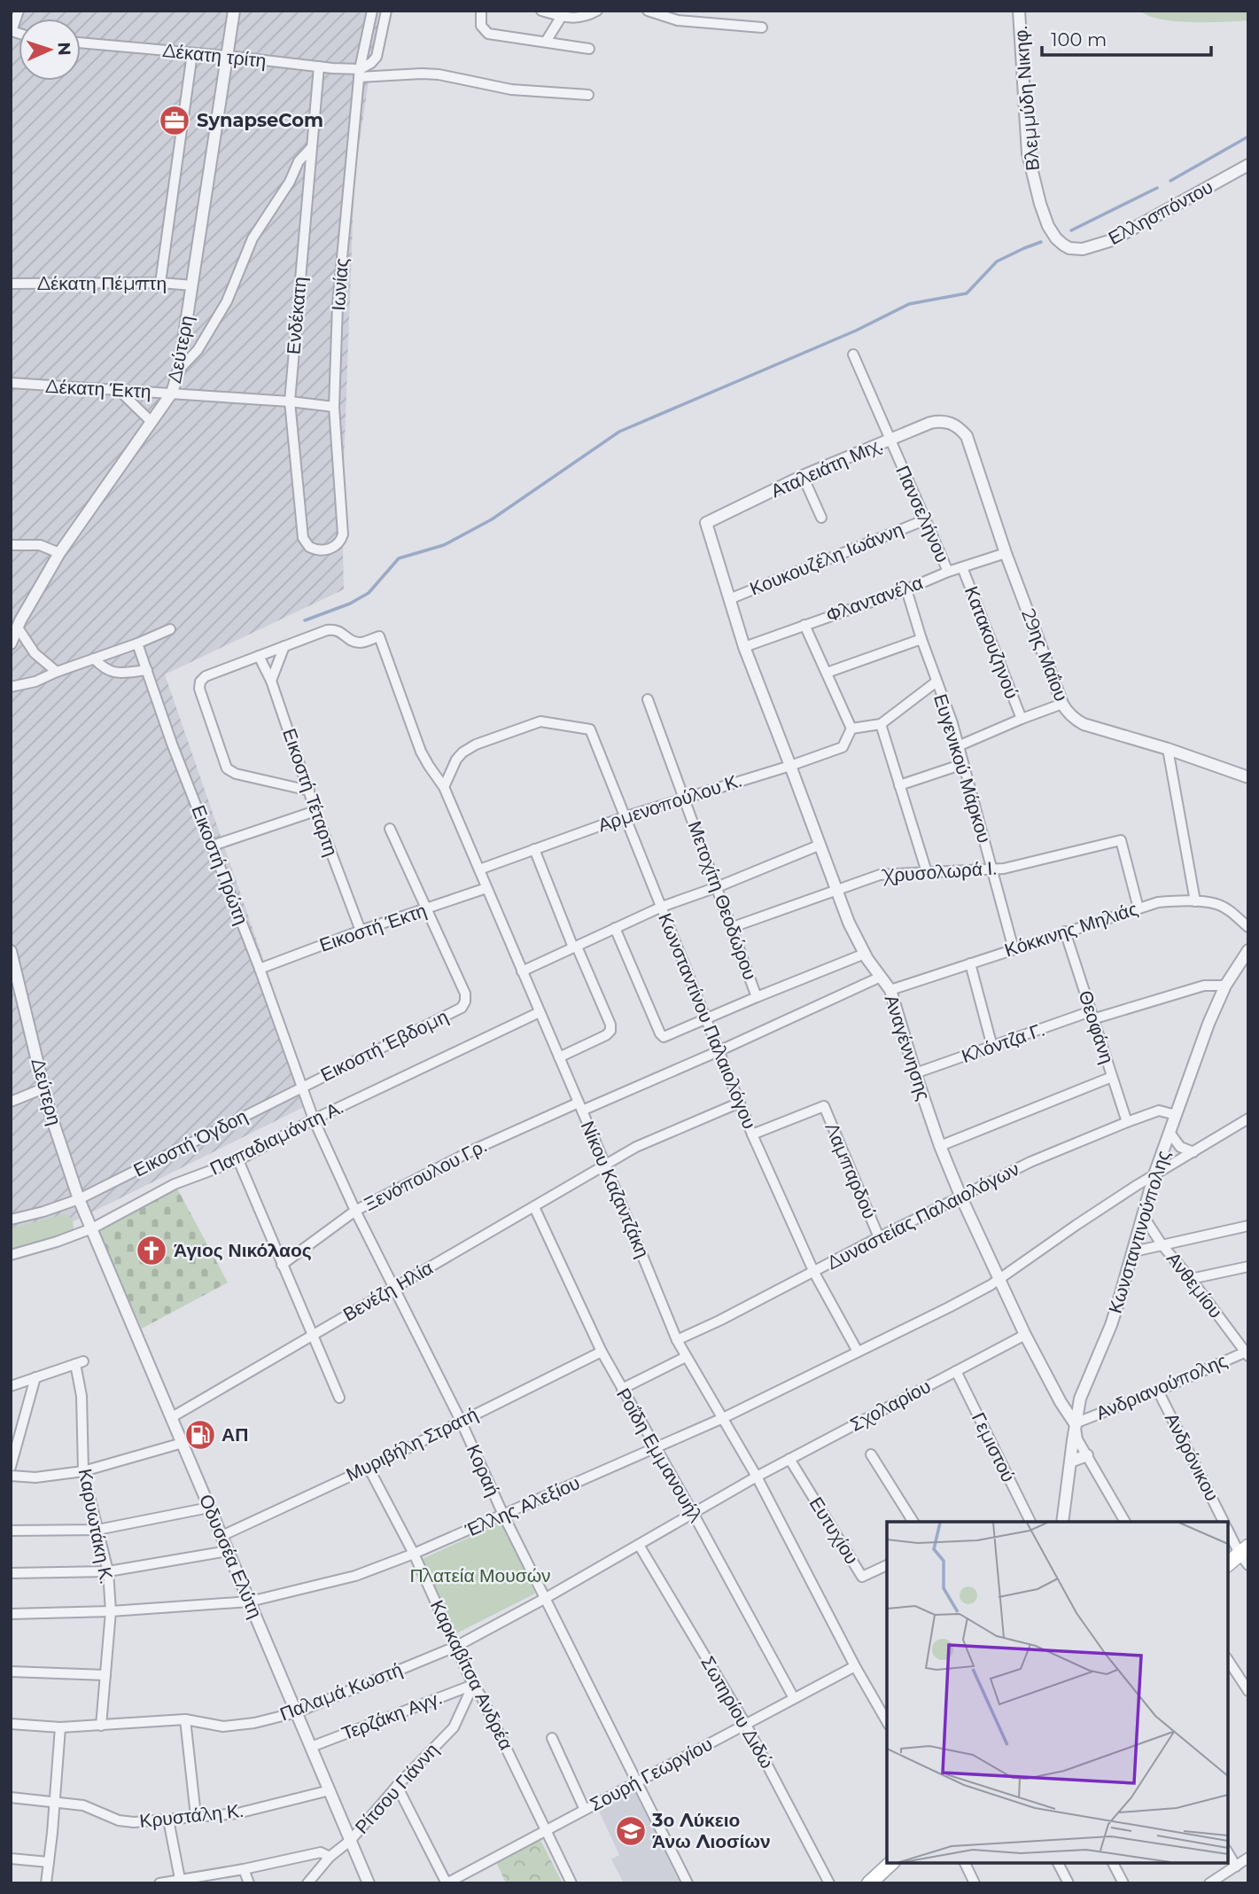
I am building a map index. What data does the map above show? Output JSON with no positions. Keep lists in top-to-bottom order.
{
  "streets": {
    "street": [
      "Δέκατη τρίτη",
      "Βλεμμύδη Νικηφ.",
      "Ελλησπόντου",
      "Δέκατη Πέμπτη",
      "Ιωνίας",
      "Ενδέκατη",
      "Δεύτερη",
      "Δέκατη Έκτη",
      "Αταλειάτη Μιχ.",
      "Πανσελήνου",
      "Κουκουζέλη Ιωάννη",
      "Φλαντανέλα",
      "Κατακουζηνού",
      "29ης Μαΐου",
      "Ευγενικού Μάρκου",
      "Εικοστή Τέταρτη",
      "Αρμενοπούλου Κ.",
      "Εικοστή Πρώτη",
      "Χρυσολωρά Ι.",
      "Μετοχίτη Θεοδώρου",
      "Εικοστή Έκτη",
      "Κόκκινης Μηλιάς",
      "Κωνσταντίνου Παλαιολόγου",
      "Θεοφάνη",
      "Κλόντζα Γ.",
      "Εικοστή Έβδομη",
      "Αναγέννησης",
      "Παπαδιαμάντη Α.",
      "Εικοστή Όγδοη",
      "Λαμπαρδού",
      "Ξενόπουλου Γρ.",
      "Νίκου Καζαντζάκη",
      "Δυναστείας Παλαιολόγων",
      "Κωνσταντινούπολης",
      "Ανθεμίου",
      "Βενέζη Ηλία",
      "Ανδριανούπολης",
      "Σχολαρίου",
      "Μυριβήλη Στρατή",
      "Γεμιστού",
      "Ροΐδη Εμμανουήλ",
      "Ανδρόνικου",
      "Κοραή",
      "Έλλης Αλεξίου",
      "Καρυωτάκη Κ.",
      "Ευτυχίου",
      "Οδυσσέα Ελύτη",
      "Καρκαβίτσα Ανδρέα",
      "Παλαμά Κωστή",
      "Σωτηρίου Διδώ",
      "Τερζάκη Αγγ.",
      "Σουρή Γεωργίου",
      "Ρίτσου Γιάννη",
      "Κρυστάλη Κ."
    ]
  },
  "crossings": [
    ["Δέκατη τρίτη", "Ιωνίας"],
    ["Δέκατη τρίτη", "Ενδέκατη"],
    ["Δέκατη τρίτη", "Δεύτερη"],
    ["Βλεμμύδη Νικηφ.", "Ελλησπόντου"],
    ["Δέκατη Πέμπτη", "Δεύτερη"],
    ["Ιωνίας", "Ενδέκατη"],
    ["Ιωνίας", "Δέκατη Έκτη"],
    ["Ενδέκατη", "Δέκατη Έκτη"],
    ["Δεύτερη", "Δέκατη Έκτη"],
    ["Δεύτερη", "Παπαδιαμάντη Α."],
    ["Δεύτερη", "Εικοστή Όγδοη"],
    ["Δεύτερη", "Οδυσσέα Ελύτη"],
    ["Αταλειάτη Μιχ.", "Πανσελήνου"],
    ["Αταλειάτη Μιχ.", "29ης Μαΐου"],
    ["Αταλειάτη Μιχ.", "Αναγέννησης"],
    ["Πανσελήνου", "Κουκουζέλη Ιωάννη"],
    ["Πανσελήνου", "Φλαντανέλα"],
    ["Κουκουζέλη Ιωάννη", "Αναγέννησης"],
    ["Φλαντανέλα", "Κατακουζηνού"],
    ["Φλαντανέλα", "29ης Μαΐου"],
    ["Φλαντανέλα", "Ευγενικού Μάρκου"],
    ["Φλαντανέλα", "Αναγέννησης"],
    ["Ευγενικού Μάρκου", "Χρυσολωρά Ι."],
    ["Ευγενικού Μάρκου", "Κόκκινης Μηλιάς"],
    ["Εικοστή Τέταρτη", "Εικοστή Έκτη"],
    ["Αρμενοπούλου Κ.", "Μετοχίτη Θεοδώρου"],
    ["Αρμενοπούλου Κ.", "Κωνσταντίνου Παλαιολόγου"],
    ["Αρμενοπούλου Κ.", "Αναγέννησης"],
    ["Αρμενοπούλου Κ.", "Νίκου Καζαντζάκη"],
    ["Εικοστή Πρώτη", "Εικοστή Έκτη"],
    ["Εικοστή Πρώτη", "Εικοστή Έβδομη"],
    ["Εικοστή Πρώτη", "Εικοστή Όγδοη"],
    ["Εικοστή Πρώτη", "Κοραή"],
    ["Χρυσολωρά Ι.", "Μετοχίτη Θεοδώρου"],
    ["Χρυσολωρά Ι.", "Κόκκινης Μηλιάς"],
    ["Χρυσολωρά Ι.", "Αναγέννησης"],
    ["Εικοστή Έκτη", "Εικοστή Έβδομη"],
    ["Εικοστή Έκτη", "Νίκου Καζαντζάκη"],
    ["Κόκκινης Μηλιάς", "Θεοφάνη"],
    ["Κόκκινης Μηλιάς", "Αναγέννησης"],
    ["Κωνσταντίνου Παλαιολόγου", "Λαμπαρδού"],
    ["Κωνσταντίνου Παλαιολόγου", "Νίκου Καζαντζάκη"],
    ["Κωνσταντίνου Παλαιολόγου", "Δυναστείας Παλαιολόγων"],
    ["Κωνσταντίνου Παλαιολόγου", "Βενέζη Ηλία"],
    ["Κωνσταντίνου Παλαιολόγου", "Έλλης Αλεξίου"],
    ["Θεοφάνη", "Κλόντζα Γ."],
    ["Θεοφάνη", "Δυναστείας Παλαιολόγων"],
    ["Κλόντζα Γ.", "Αναγέννησης"],
    ["Κλόντζα Γ.", "Κωνσταντινούπολης"],
    ["Εικοστή Έβδομη", "Εικοστή Όγδοη"],
    ["Εικοστή Έβδομη", "Κοραή"],
    ["Αναγέννησης", "Δυναστείας Παλαιολόγων"],
    ["Αναγέννησης", "Κωνσταντινούπολης"],
    ["Αναγέννησης", "Ανδριανούπολης"],
    ["Αναγέννησης", "Σχολαρίου"],
    ["Αναγέννησης", "Έλλης Αλεξίου"],
    ["Παπαδιαμάντη Α.", "Νίκου Καζαντζάκη"],
    ["Παπαδιαμάντη Α.", "Κοραή"],
    ["Παπαδιαμάντη Α.", "Οδυσσέα Ελύτη"],
    ["Εικοστή Όγδοη", "Κοραή"],
    ["Λαμπαρδού", "Δυναστείας Παλαιολόγων"],
    ["Ξενόπουλου Γρ.", "Νίκου Καζαντζάκη"],
    ["Ξενόπουλου Γρ.", "Κοραή"],
    ["Νίκου Καζαντζάκη", "Δυναστείας Παλαιολόγων"],
    ["Νίκου Καζαντζάκη", "Βενέζη Ηλία"],
    ["Νίκου Καζαντζάκη", "Σχολαρίου"],
    ["Νίκου Καζαντζάκη", "Έλλης Αλεξίου"],
    ["Νίκου Καζαντζάκη", "Σουρή Γεωργίου"],
    ["Δυναστείας Παλαιολόγων", "Κωνσταντινούπολης"],
    ["Κωνσταντινούπολης", "Ανθεμίου"],
    ["Κωνσταντινούπολης", "Ανδριανούπολης"],
    ["Κωνσταντινούπολης", "Έλλης Αλεξίου"],
    ["Ανθεμίου", "Ανδριανούπολης"],
    ["Βενέζη Ηλία", "Ροΐδη Εμμανουήλ"],
    ["Βενέζη Ηλία", "Κοραή"],
    ["Βενέζη Ηλία", "Οδυσσέα Ελύτη"],
    ["Ανδριανούπολης", "Ανδρόνικου"],
    ["Σχολαρίου", "Γεμιστού"],
    ["Σχολαρίου", "Ροΐδη Εμμανουήλ"],
    ["Σχολαρίου", "Ευτυχίου"],
    ["Σχολαρίου", "Παλαμά Κωστή"],
    ["Σχολαρίου", "Σωτηρίου Διδώ"],
    ["Μυριβήλη Στρατή", "Ροΐδη Εμμανουήλ"],
    ["Μυριβήλη Στρατή", "Κοραή"],
    ["Μυριβήλη Στρατή", "Οδυσσέα Ελύτη"],
    ["Μυριβήλη Στρατή", "Καρκαβίτσα Ανδρέα"],
    ["Ροΐδη Εμμανουήλ", "Έλλης Αλεξίου"],
    ["Ροΐδη Εμμανουήλ", "Σουρή Γεωργίου"],
    ["Κοραή", "Έλλης Αλεξίου"],
    ["Κοραή", "Παλαμά Κωστή"],
    ["Κοραή", "Σουρή Γεωργίου"],
    ["Έλλης Αλεξίου", "Καρυωτάκη Κ."],
    ["Έλλης Αλεξίου", "Οδυσσέα Ελύτη"],
    ["Έλλης Αλεξίου", "Καρκαβίτσα Ανδρέα"],
    ["Καρυωτάκη Κ.", "Παλαμά Κωστή"],
    ["Οδυσσέα Ελύτη", "Παλαμά Κωστή"],
    ["Οδυσσέα Ελύτη", "Τερζάκη Αγγ."],
    ["Οδυσσέα Ελύτη", "Ρίτσου Γιάννη"],
    ["Οδυσσέα Ελύτη", "Κρυστάλη Κ."],
    ["Καρκαβίτσα Ανδρέα", "Παλαμά Κωστή"],
    ["Καρκαβίτσα Ανδρέα", "Τερζάκη Αγγ."],
    ["Καρκαβίτσα Ανδρέα", "Σουρή Γεωργίου"],
    ["Καρκαβίτσα Ανδρέα", "Ρίτσου Γιάννη"],
    ["Παλαμά Κωστή", "Σωτηρίου Διδώ"],
    ["Σωτηρίου Διδώ", "Σουρή Γεωργίου"],
    ["Τερζάκη Αγγ.", "Ρίτσου Γιάννη"]
  ],
  "parks": ["Πλατεία Μουσών"],
  "places": {
    "office": ["SynapseCom"],
    "church": ["Άγιος Νικόλαος"],
    "fuel station": ["ΑΠ"],
    "school or university": ["3ο Λύκειο Άνω Λιοσίων"]
  },
  "scale_bar": "100 m",
  "north": "right"
}
